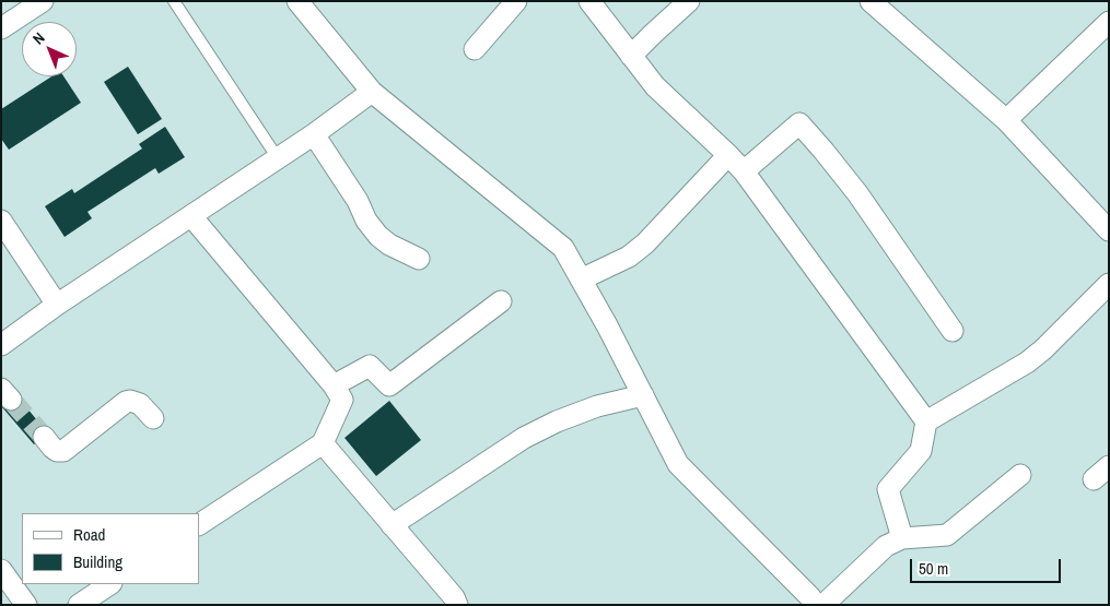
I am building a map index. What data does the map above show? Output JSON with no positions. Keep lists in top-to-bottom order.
{
  "legend": ["Road", "Building"],
  "scale_bar": "50 m",
  "north": "top left"
}
